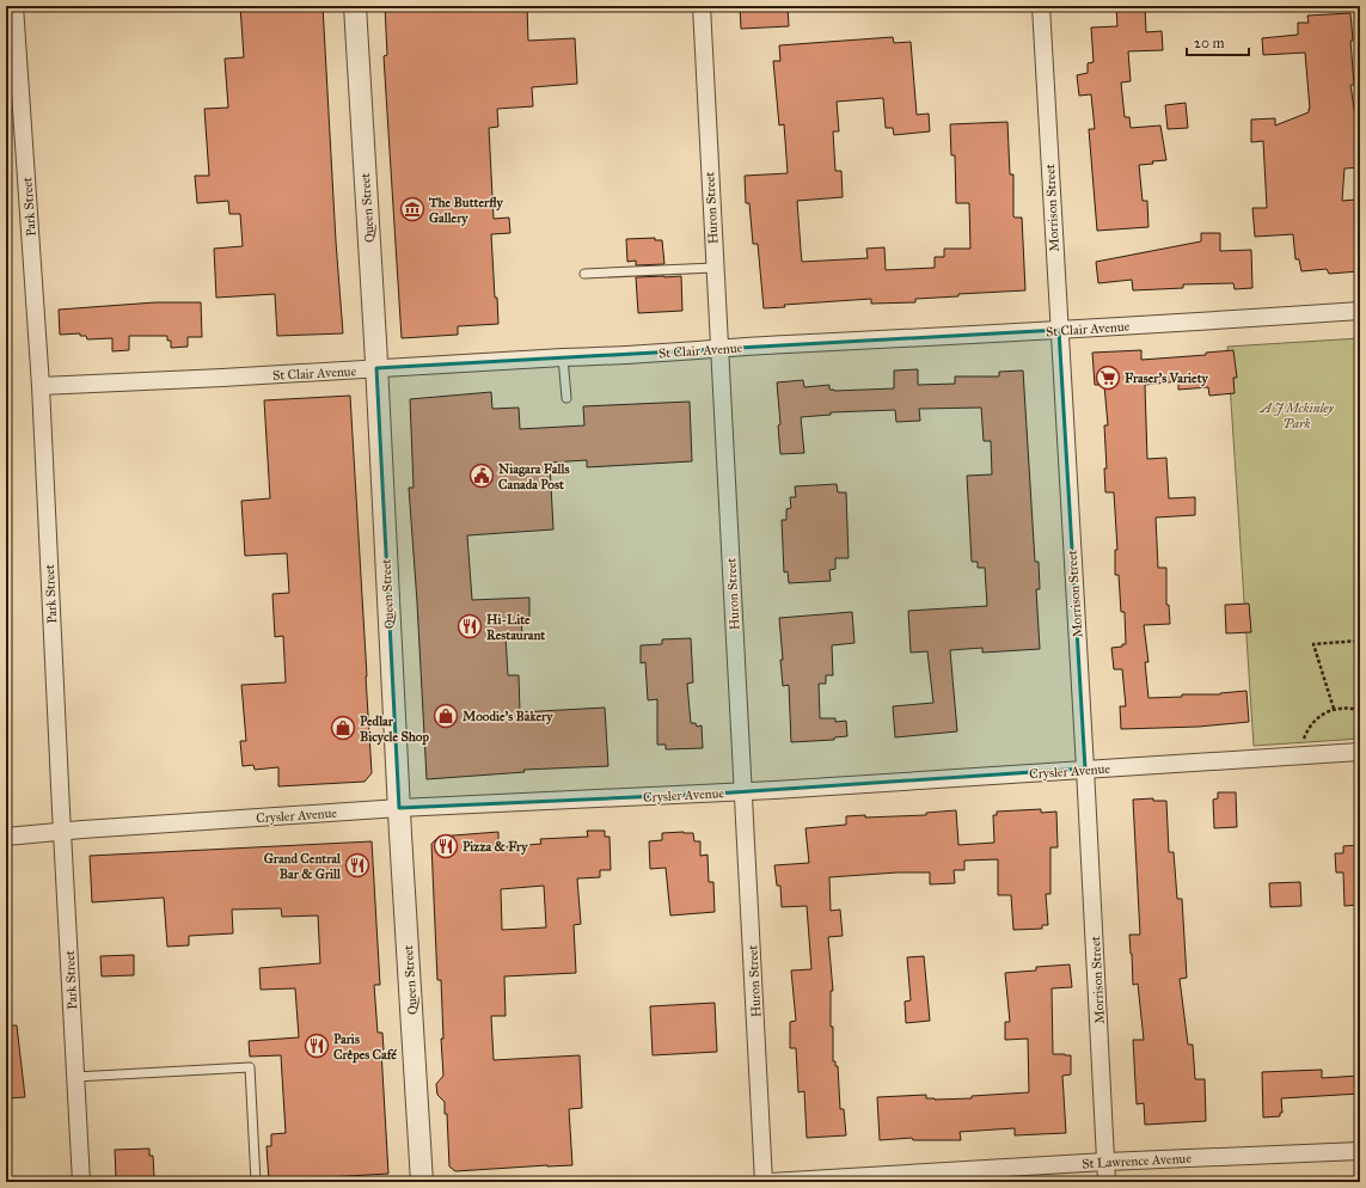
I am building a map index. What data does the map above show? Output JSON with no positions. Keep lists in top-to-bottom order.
{
  "streets": {
    "street": [
      "Park Street",
      "Queen Street",
      "Huron Street",
      "Morrison Street",
      "St Clair Avenue",
      "Crysler Avenue",
      "St Lawrence Avenue"
    ]
  },
  "crossings": [
    ["Park Street", "St Clair Avenue"],
    ["Park Street", "Crysler Avenue"],
    ["Queen Street", "St Clair Avenue"],
    ["Queen Street", "Crysler Avenue"],
    ["Huron Street", "St Clair Avenue"],
    ["Huron Street", "Crysler Avenue"],
    ["Morrison Street", "St Clair Avenue"],
    ["Morrison Street", "Crysler Avenue"],
    ["Morrison Street", "St Lawrence Avenue"]
  ],
  "parks": ["A J Mckinley Park"],
  "places": {
    "museum": ["The Butterfly Gallery"],
    "supermarket": ["Fraser's Variety"],
    "public building": ["Niagara Falls Canada Post"],
    "restaurant": [
      "Hi-Lite Restaurant",
      "Pizza & Fry",
      "Grand Central Bar & Grill",
      "Paris Crêpes Café"
    ],
    "shop": ["Moodie's Bakery", "Pedlar Bicycle Shop"]
  },
  "scale_bar": "20 m"
}
